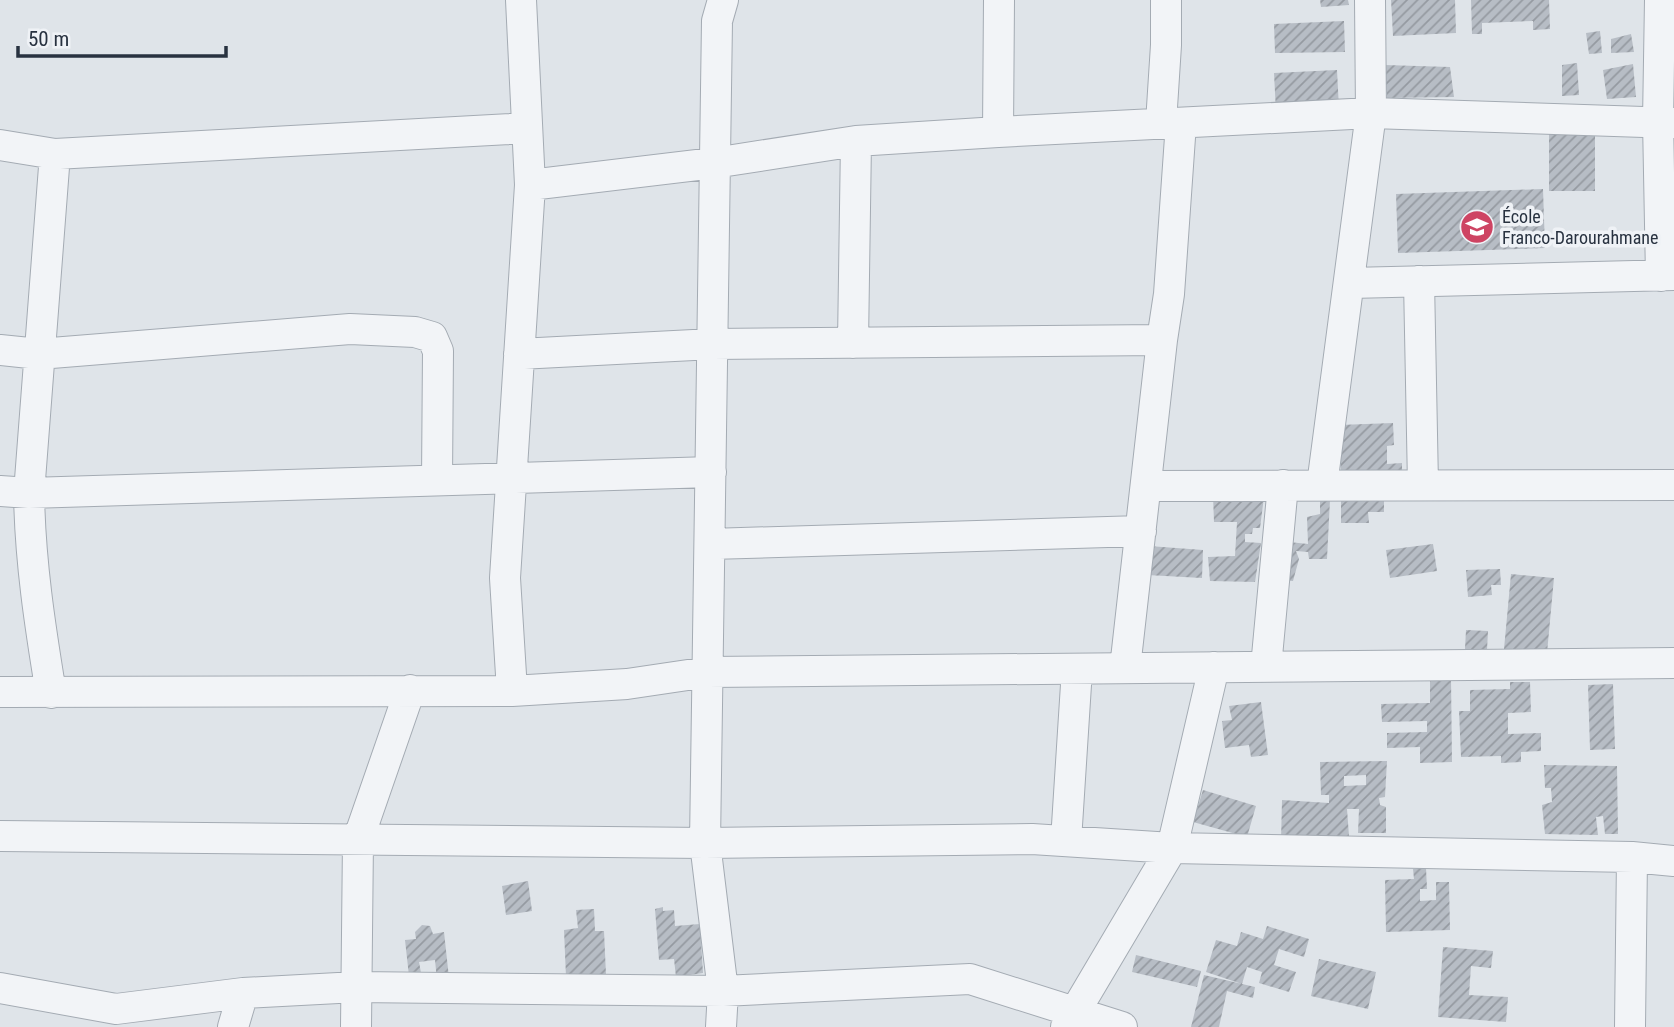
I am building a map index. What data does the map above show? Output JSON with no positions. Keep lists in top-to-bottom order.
{
  "places": {
    "school or university": ["École Franco-Darourahmane"]
  },
  "scale_bar": "50 m"
}
